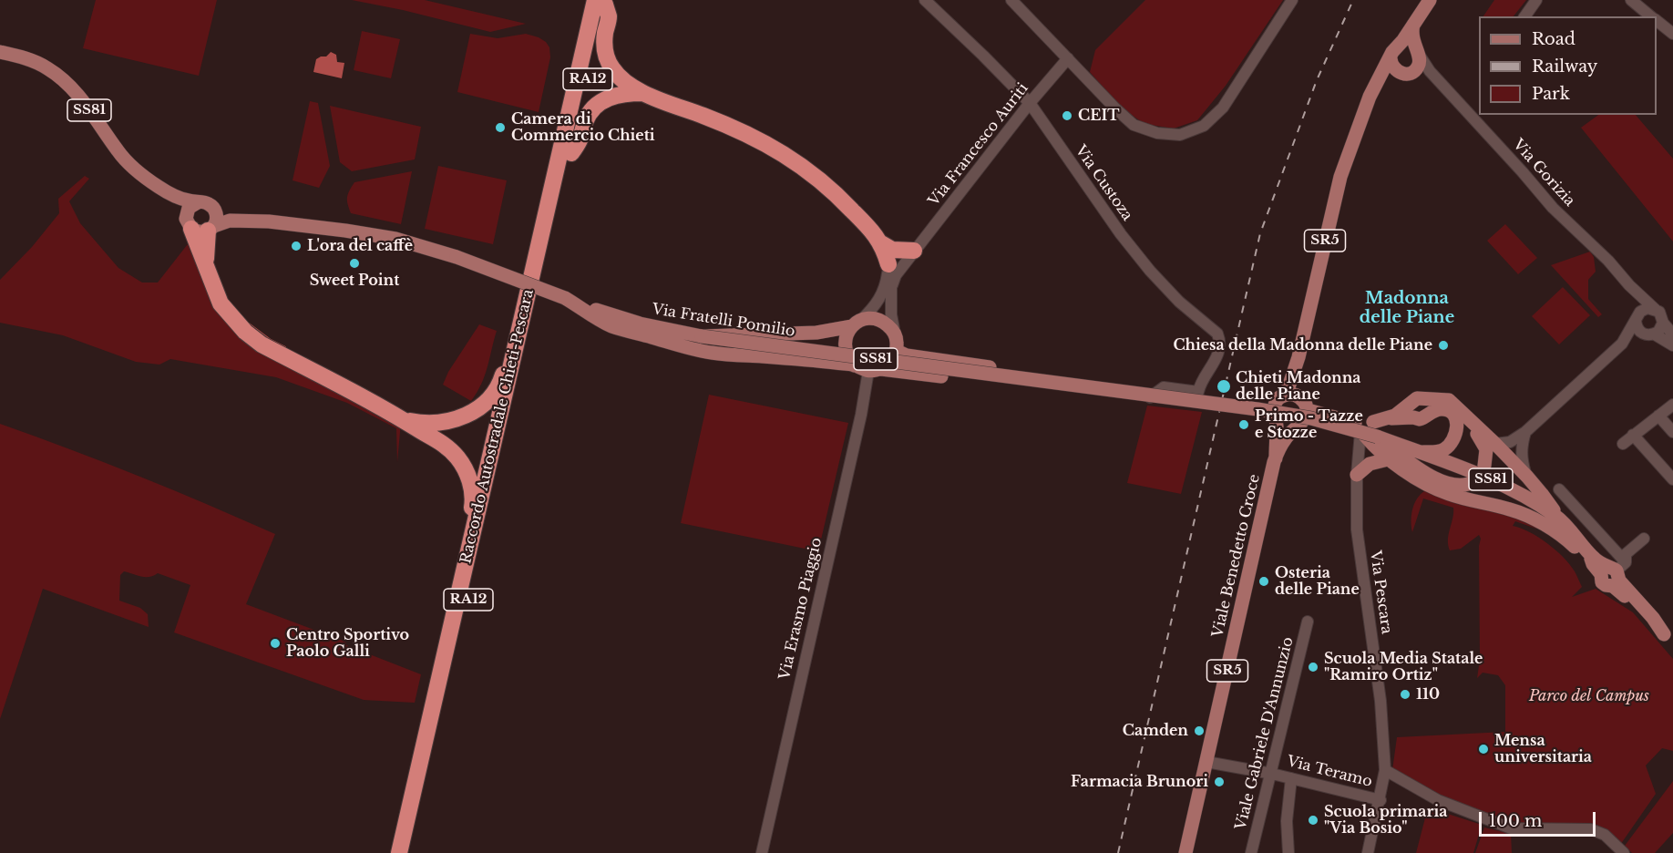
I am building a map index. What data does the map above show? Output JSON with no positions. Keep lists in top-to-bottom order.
{
  "streets": {
    "highway": ["RA12", "Raccordo Autostradale Chieti-Pescara"],
    "main road": [
      "SS81",
      "SR5",
      "Via Fratelli Pomilio",
      "Viale Benedetto Croce"
    ],
    "street": [
      "Via Francesco Auriti",
      "Via Gorizia",
      "Via Custoza",
      "Via Pescara",
      "Via Erasmo Piaggio",
      "Viale Gabriele D'Annunzio",
      "Via Teramo"
    ]
  },
  "crossings": [
    ["SS81", "Via Fratelli Pomilio"],
    ["Via Francesco Auriti", "Via Custoza"],
    ["Via Gorizia", "SR5"],
    ["Via Custoza", "Via Erasmo Piaggio"],
    ["SR5", "Viale Benedetto Croce"],
    ["Viale Benedetto Croce", "Via Teramo"],
    ["Via Pescara", "Via Teramo"],
    ["Viale Gabriele D'Annunzio", "Via Teramo"]
  ],
  "districts": ["Madonna delle Piane"],
  "parks": ["Parco del Campus"],
  "places": [
    "CEIT",
    "Camera di Commercio Chieti",
    "L'ora del caffè",
    "Sweet Point",
    "Chiesa della Madonna delle Piane",
    "Chieti Madonna delle Piane",
    "Primo - Tazze e Stozze",
    "Osteria delle Piane",
    "Centro Sportivo Paolo Galli",
    "Scuola Media Statale \"Ramiro Ortiz\"",
    "110",
    "Camden",
    "Mensa universitaria",
    "Farmacia Brunori",
    "Scuola primaria \"Via Bosio\""
  ],
  "legend": ["Road", "Railway", "Park"],
  "scale_bar": "100 m"
}
